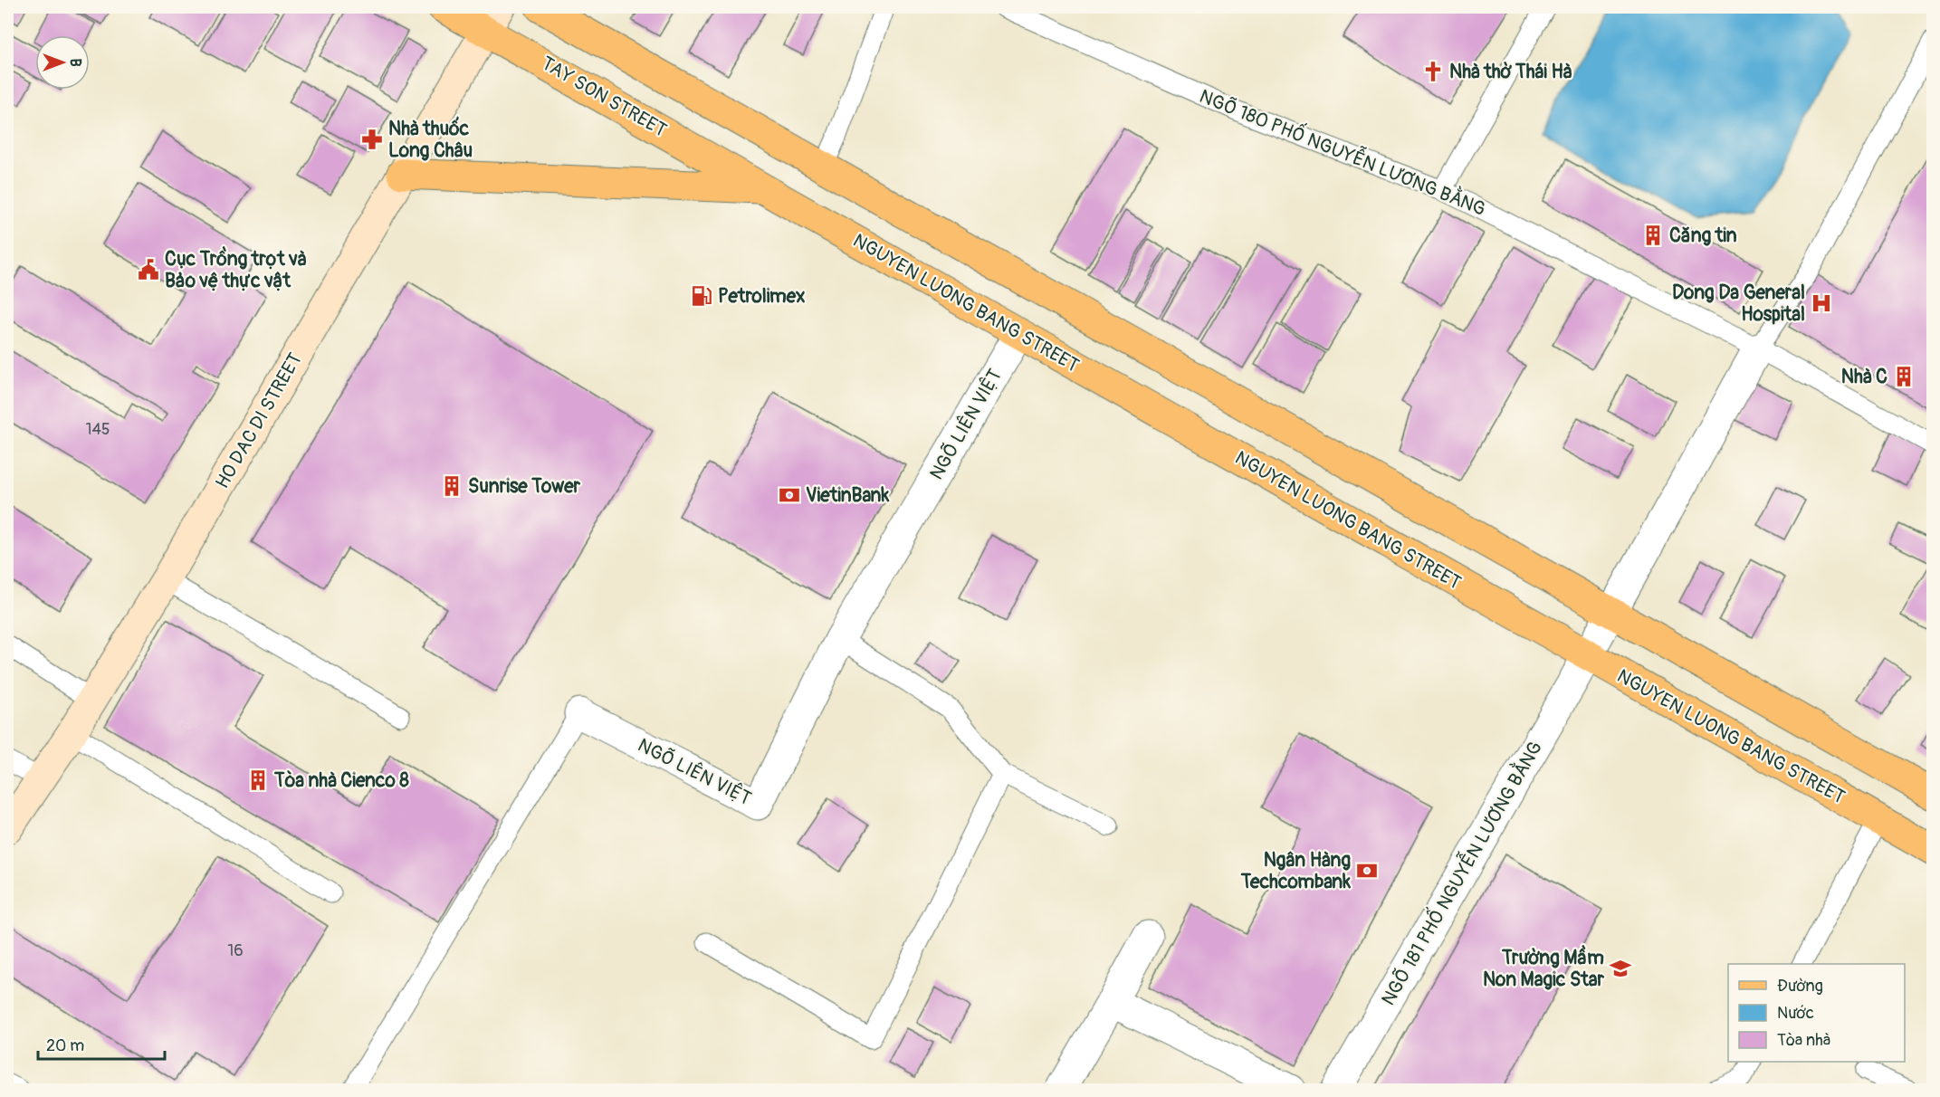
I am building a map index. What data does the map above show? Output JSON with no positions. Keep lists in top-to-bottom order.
{
  "streets": {
    "main road": ["TAY SON STREET", "NGUYEN LUONG BANG STREET"],
    "street": ["HO DAC DI STREET", "NGÕ LIÊN VIỆT", "NGÕ 181 PHỐ NGUYỄN LƯƠNG BẰNG"],
    "lane": ["NGÕ 180 PHỐ NGUYỄN LƯƠNG BẰNG"]
  },
  "crossings": [
    ["TAY SON STREET", "NGUYEN LUONG BANG STREET"],
    ["TAY SON STREET", "HO DAC DI STREET"],
    ["NGUYEN LUONG BANG STREET", "NGÕ LIÊN VIỆT"],
    ["NGUYEN LUONG BANG STREET", "NGÕ 181 PHỐ NGUYỄN LƯƠNG BẰNG"]
  ],
  "places": {
    "church": ["Nhà thờ Thái Hà"],
    "pharmacy": ["Nhà thuốc Long Châu"],
    "building": [
      "Căng tin",
      "Nhà C",
      "Sunrise Tower",
      "Tòa nhà Cienco 8"
    ],
    "public building": ["Cục Trồng trọt và Bảo vệ thực vật"],
    "fuel station": ["Petrolimex"],
    "hospital": ["Dong Da General Hospital"],
    "bank": ["VietinBank", "Ngân Hàng Techcombank"],
    "school or university": ["Trường Mầm Non Magic Star"]
  },
  "house_numbers": ["145", "16"],
  "legend": ["Đường", "Nước", "Tòa nhà"],
  "scale_bar": "20 m",
  "north": "right"
}
